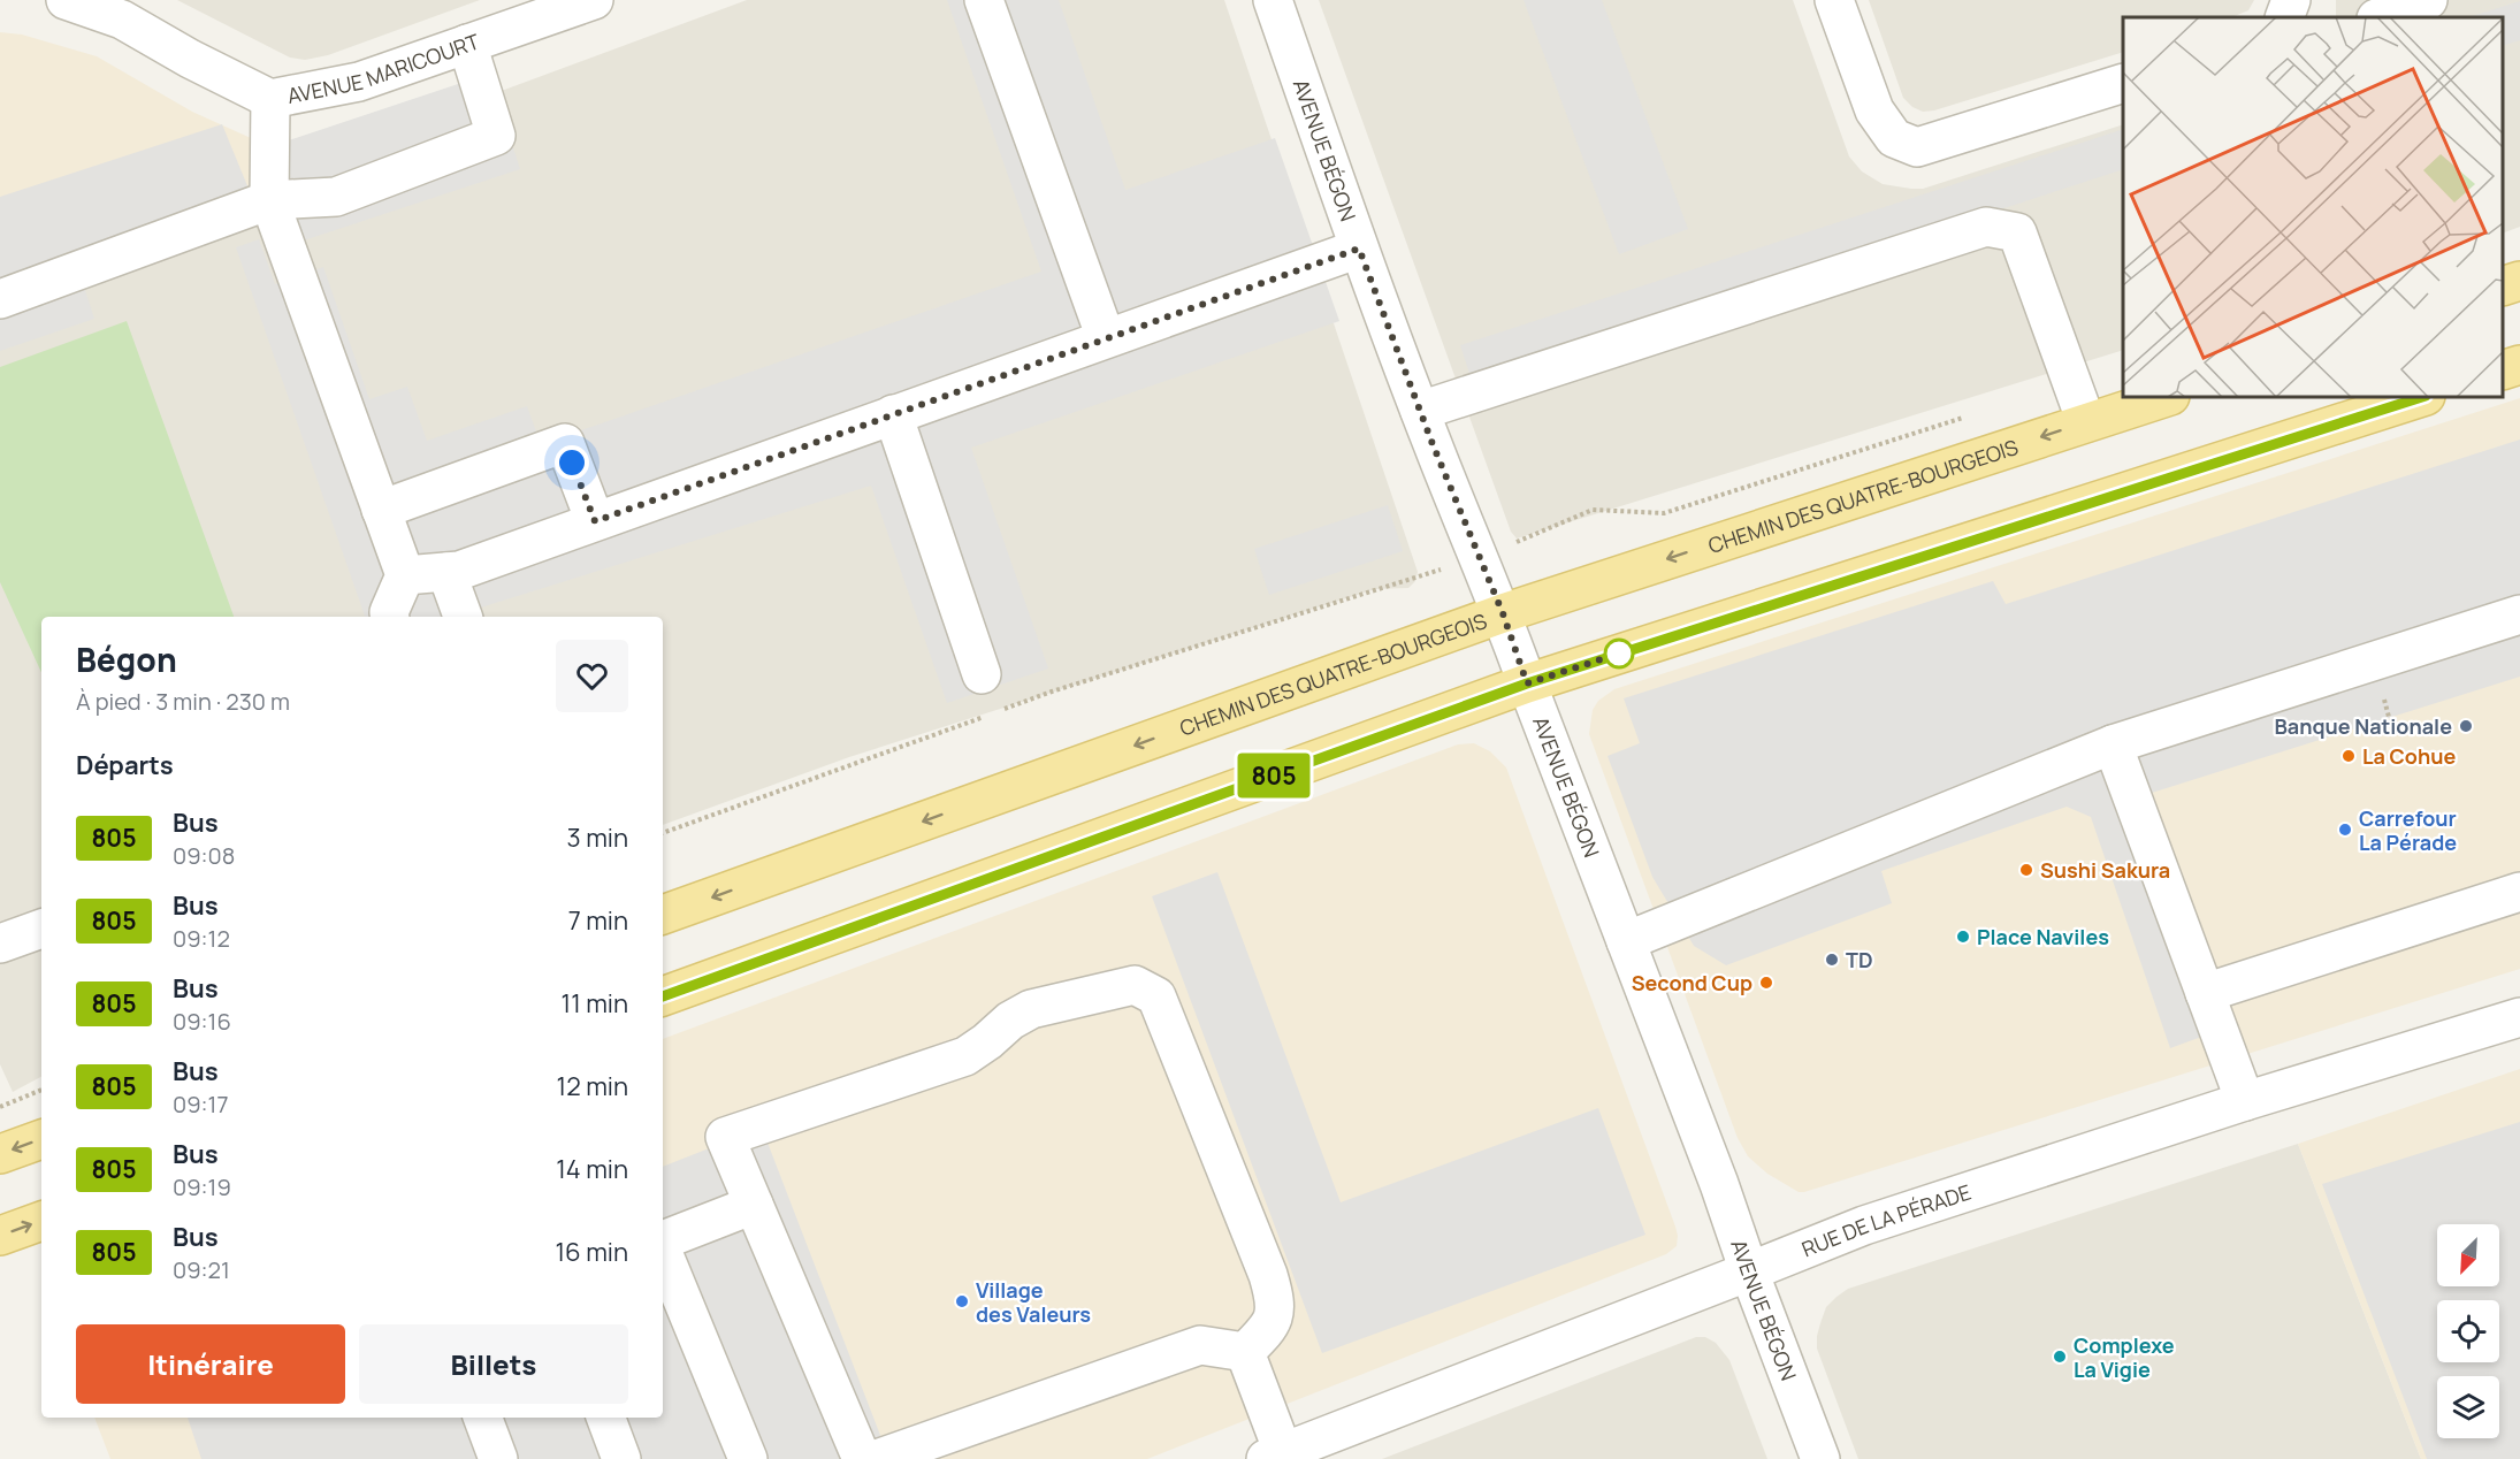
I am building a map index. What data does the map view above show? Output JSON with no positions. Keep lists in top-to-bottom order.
{
  "streets": {
    "main road": ["CHEMIN DES QUATRE-BOURGEOIS"],
    "street": ["AVENUE MARICOURT", "AVENUE BÉGON", "RUE DE LA PÉRADE"]
  },
  "crossings": [
    ["AVENUE BÉGON", "CHEMIN DES QUATRE-BOURGEOIS"],
    ["AVENUE BÉGON", "RUE DE LA PÉRADE"]
  ],
  "places": [
    "Banque Nationale",
    "La Cohue",
    "Carrefour La Pérade",
    "Sushi Sakura",
    "Place Naviles",
    "TD",
    "Second Cup",
    "Village des Valeurs",
    "Complexe La Vigie"
  ],
  "lines": ["bus line 805"],
  "north": "bottom left",
  "page": {
    "on_map": "805",
    "heading": [
      ["Bégon", "À pied · 3 min · 230 m"],
      "Départs"
    ],
    "list": [
      {
        "mark": "805",
        "name": "Bus",
        "note": "09:08",
        "value": "3 min"
      },
      {
        "mark": "805",
        "name": "Bus",
        "note": "09:12",
        "value": "7 min"
      },
      {
        "mark": "805",
        "name": "Bus",
        "note": "09:16",
        "value": "11 min"
      },
      {
        "mark": "805",
        "name": "Bus",
        "note": "09:17",
        "value": "12 min"
      },
      {
        "mark": "805",
        "name": "Bus",
        "note": "09:19",
        "value": "14 min"
      },
      {
        "mark": "805",
        "name": "Bus",
        "note": "09:21",
        "value": "16 min"
      }
    ],
    "buttons": ["Itinéraire", "Billets"]
  }
}
